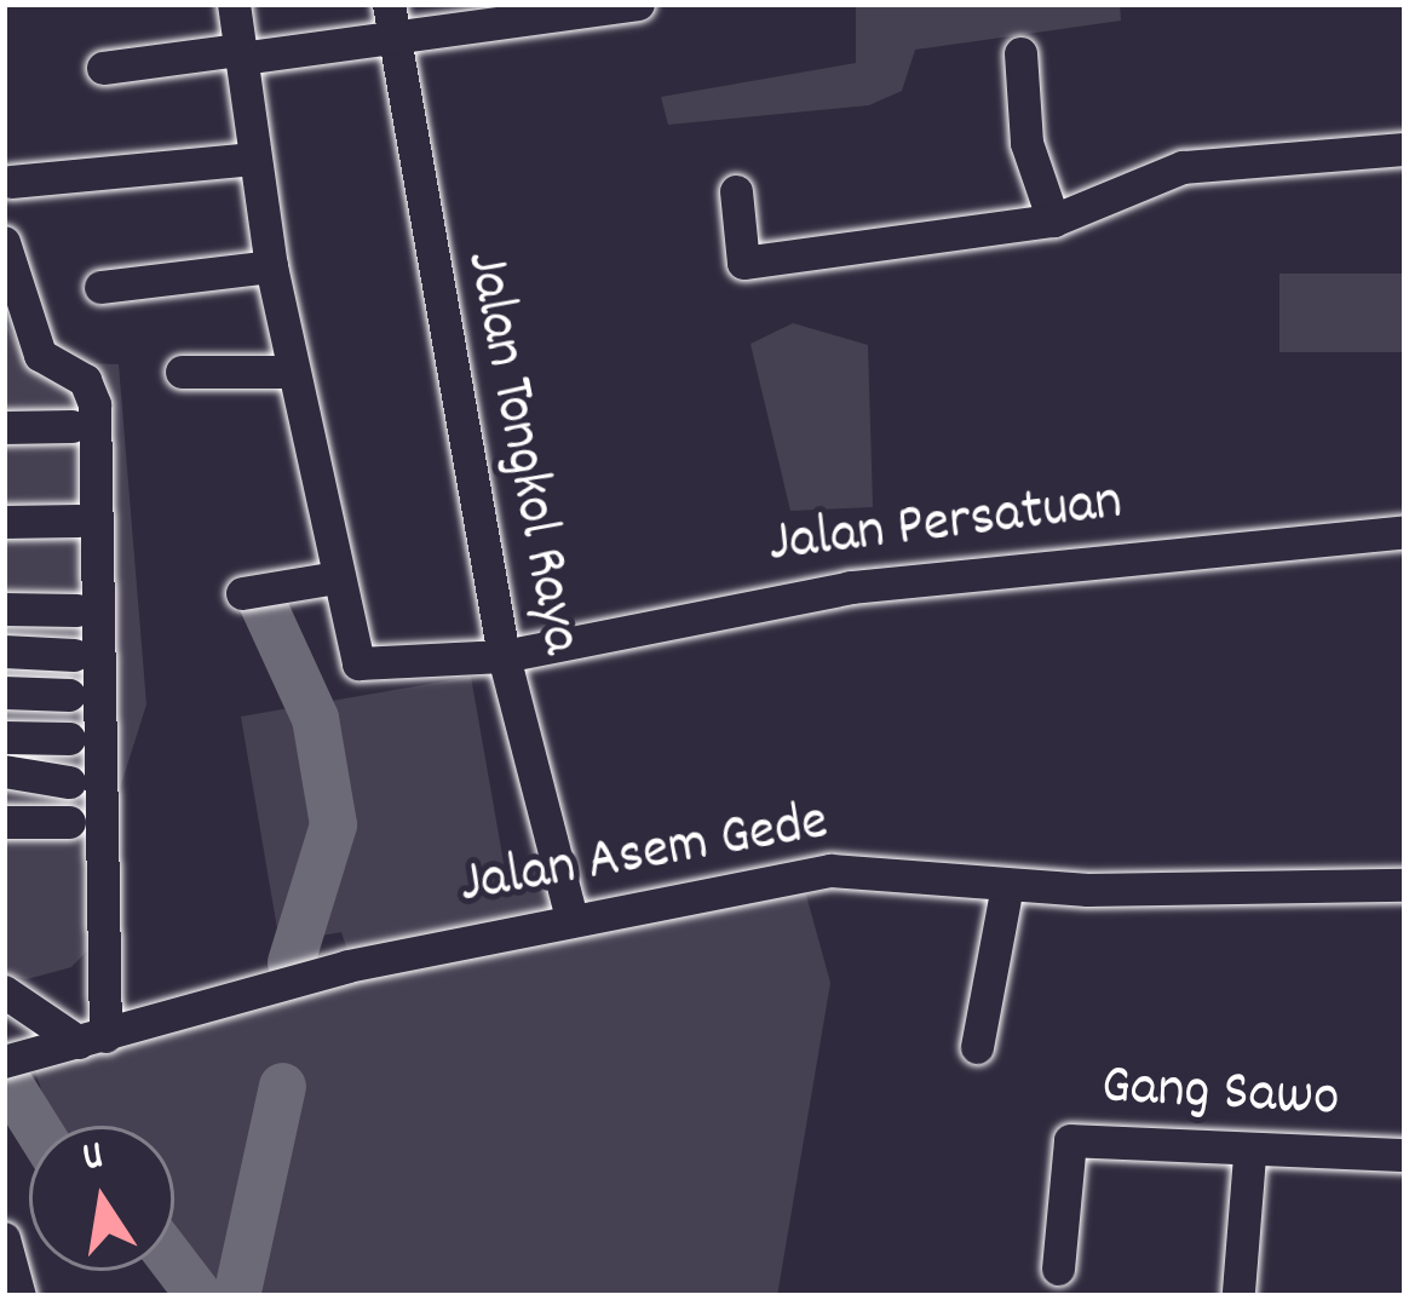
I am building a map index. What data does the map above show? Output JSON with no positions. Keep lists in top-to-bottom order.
{
  "streets": {
    "street": [
      "Jalan Tongkol Raya",
      "Jalan Persatuan",
      "Jalan Asem Gede",
      "Gang Sawo"
    ]
  },
  "crossings": [
    ["Jalan Tongkol Raya", "Jalan Persatuan"],
    ["Jalan Tongkol Raya", "Jalan Asem Gede"]
  ],
  "north": "top"
}
